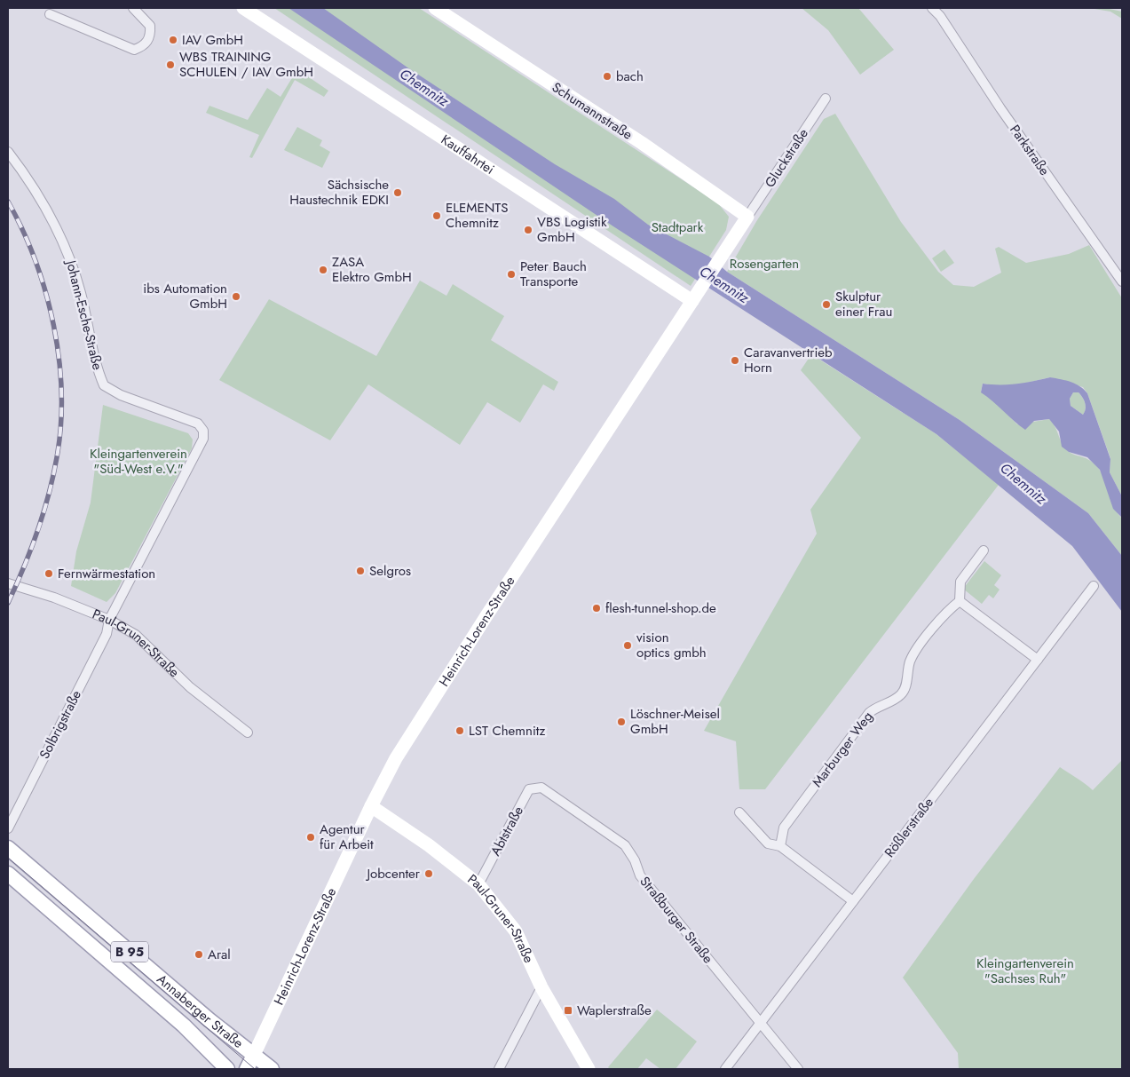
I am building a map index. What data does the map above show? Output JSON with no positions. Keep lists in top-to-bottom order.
{
  "streets": {
    "main road": ["Heinrich-Lorenz-Straße", "B 95", "Annaberger Straße"],
    "street": [
      "Schumannstraße",
      "Parkstraße",
      "Kauffahrtei",
      "Gluckstraße",
      "Johann-Esche-Straße",
      "Paul-Gruner-Straße",
      "Solbrigstraße",
      "Marburger Weg",
      "Rößlerstraße",
      "Abtstraße",
      "Straßburger Straße"
    ]
  },
  "crossings": [
    ["Schumannstraße", "Gluckstraße"],
    ["Schumannstraße", "Heinrich-Lorenz-Straße"],
    ["Kauffahrtei", "Heinrich-Lorenz-Straße"],
    ["Gluckstraße", "Heinrich-Lorenz-Straße"],
    ["Johann-Esche-Straße", "Paul-Gruner-Straße"],
    ["Johann-Esche-Straße", "Solbrigstraße"],
    ["Heinrich-Lorenz-Straße", "Paul-Gruner-Straße"],
    ["Heinrich-Lorenz-Straße", "Annaberger Straße"],
    ["Paul-Gruner-Straße", "Solbrigstraße"],
    ["Paul-Gruner-Straße", "Abtstraße"],
    ["Rößlerstraße", "Straßburger Straße"],
    ["Abtstraße", "Straßburger Straße"]
  ],
  "water": ["Chemnitz"],
  "parks": [
    "Stadtpark",
    "Rosengarten",
    "Kleingartenverein \"Süd-West e.V.\"",
    "Kleingartenverein \"Sachses Ruh\""
  ],
  "places": {
    "other": [
      "IAV GmbH",
      "WBS TRAINING SCHULEN / IAV GmbH",
      "bach",
      "Sächsische Haustechnik EDKI",
      "ELEMENTS Chemnitz",
      "VBS Logistik GmbH",
      "ZASA Elektro GmbH",
      "Peter Bauch Transporte",
      "ibs Automation GmbH",
      "Skulptur einer Frau",
      "Caravanvertrieb Horn",
      "Selgros",
      "Fernwärmestation",
      "flesh-tunnel-shop.de",
      "vision optics gmbh",
      "Löschner-Meisel GmbH",
      "LST Chemnitz",
      "Agentur für Arbeit",
      "Jobcenter",
      "Aral"
    ],
    "transit": ["Waplerstraße"]
  }
}
